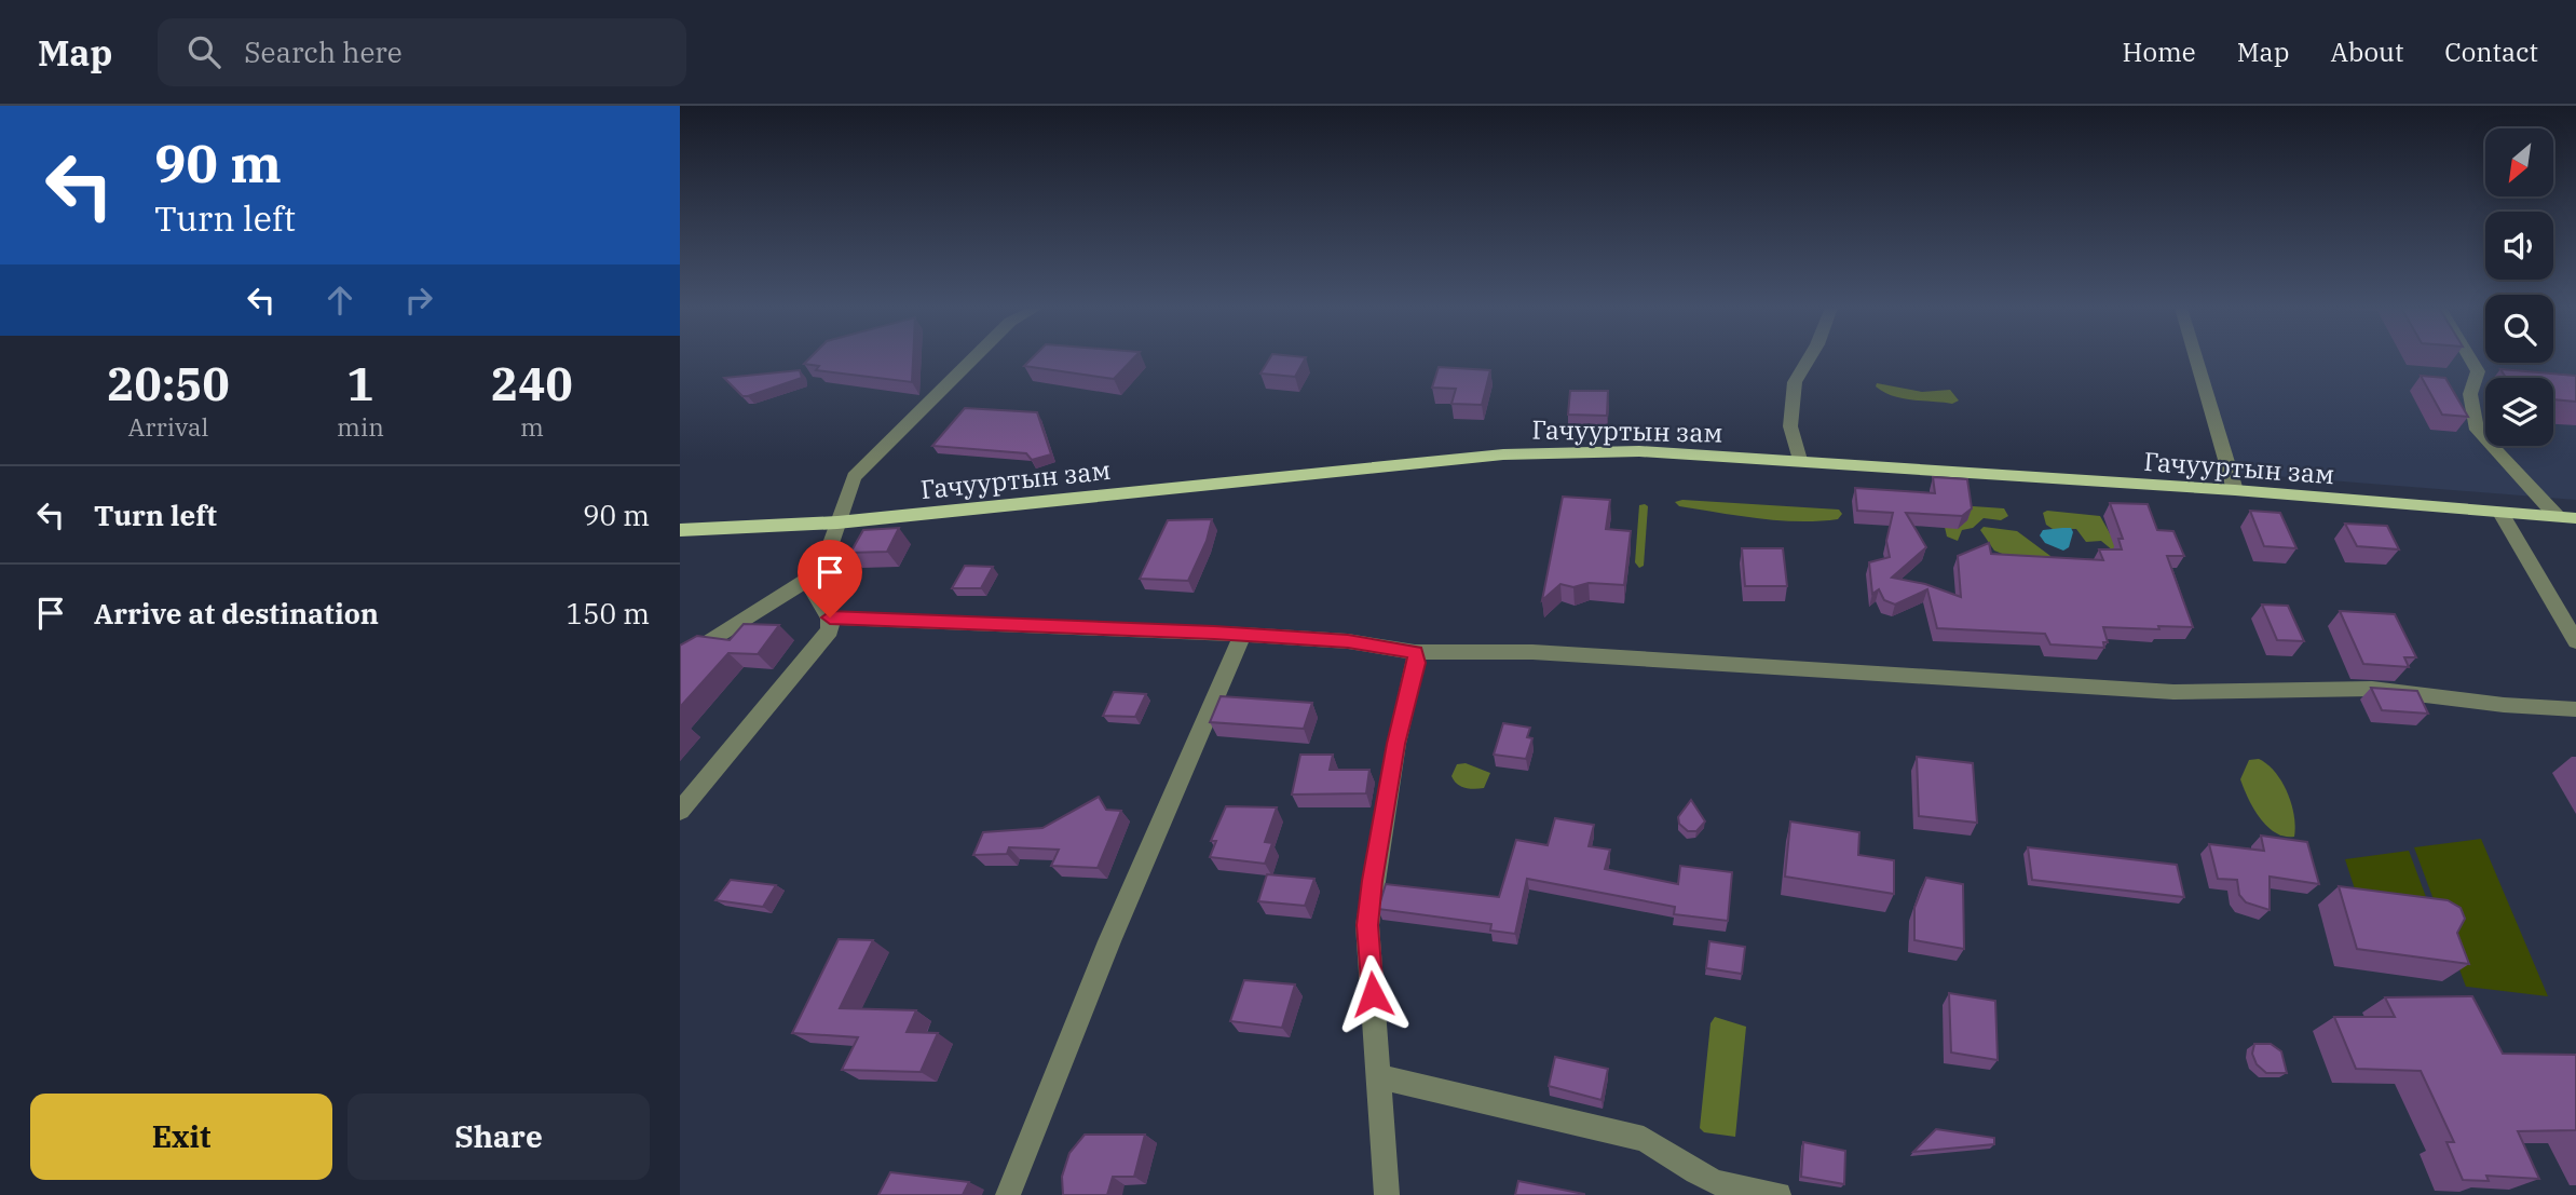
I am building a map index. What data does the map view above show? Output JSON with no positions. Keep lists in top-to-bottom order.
{
  "streets": {
    "main road": ["Гачууртын зам"]
  },
  "north": "bottom left",
  "page": {
    "header": "Map",
    "search": "Search here",
    "nav": [
      "Home",
      "Map",
      "About",
      "Contact"
    ],
    "turn": ["90 m", "Turn left"],
    "eta": [
      "20:50",
      "Arrival",
      "1",
      "min",
      "240",
      "m"
    ],
    "list": [
      {
        "name": "Turn left",
        "value": "90 m"
      },
      {
        "name": "Arrive at destination",
        "value": "150 m"
      }
    ],
    "buttons": ["Exit", "Share"]
  }
}
